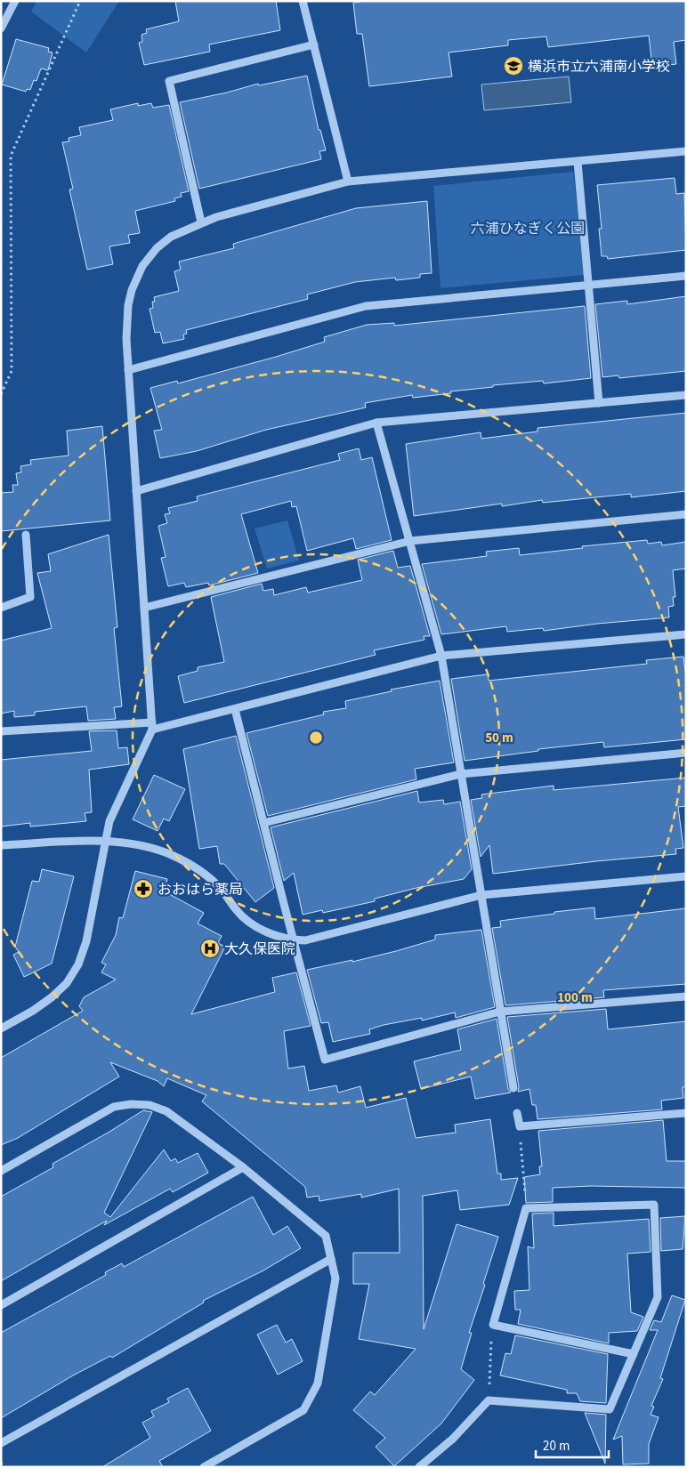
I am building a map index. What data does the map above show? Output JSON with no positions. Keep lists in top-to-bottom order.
{
  "parks": ["六浦ひなぎく公園"],
  "places": {
    "school or university": ["横浜市立六浦南小学校"],
    "pharmacy": ["おおはら薬局"],
    "hospital": ["大久保医院"]
  },
  "scale_bar": "20 m",
  "rings": ["50 m", "100 m"]
}
